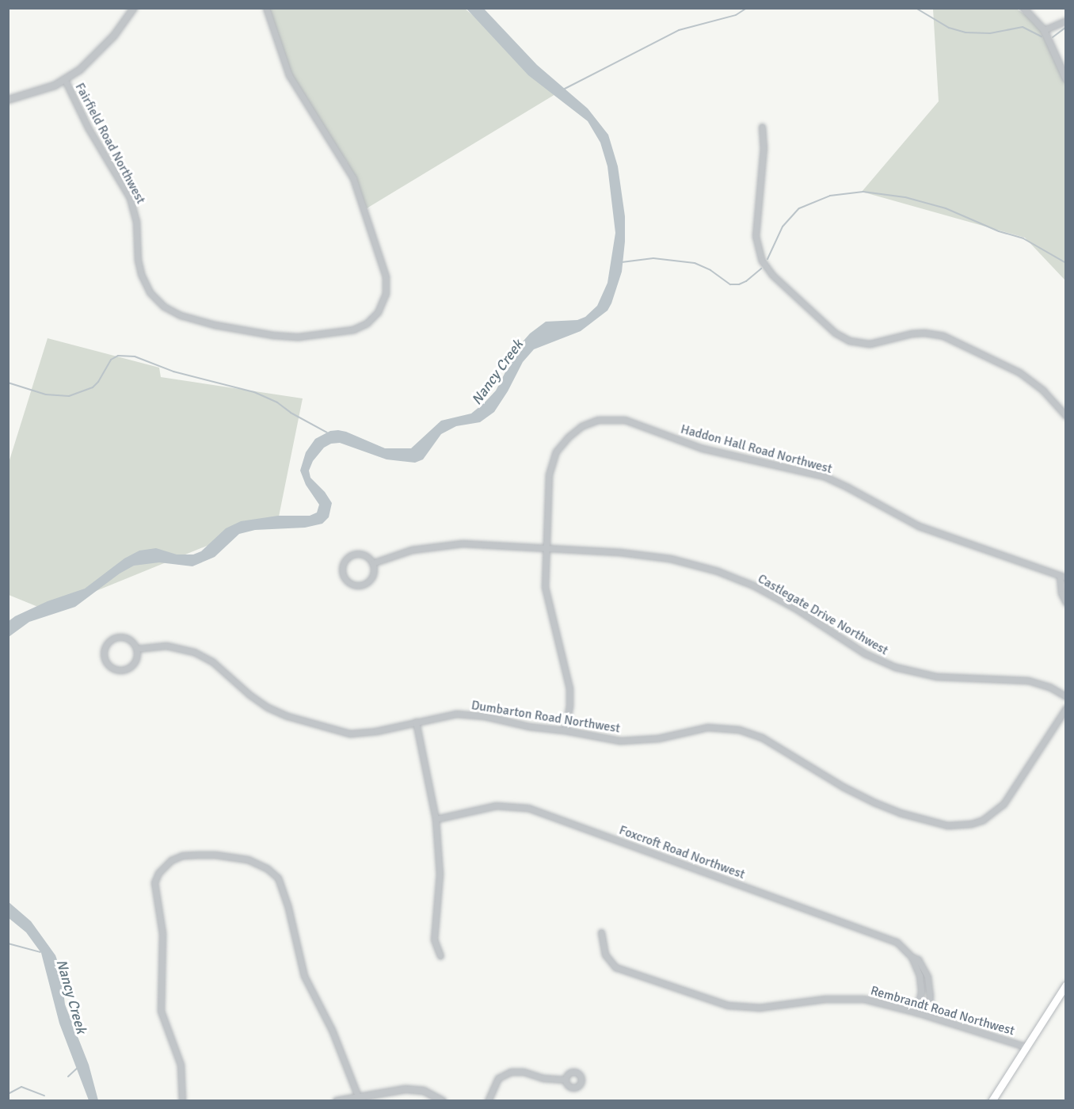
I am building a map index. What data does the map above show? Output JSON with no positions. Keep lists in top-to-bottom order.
{
  "streets": {
    "street": [
      "Fairfield Road Northwest",
      "Haddon Hall Road Northwest",
      "Castlegate Drive Northwest",
      "Dumbarton Road Northwest",
      "Foxcroft Road Northwest",
      "Rembrandt Road Northwest"
    ]
  },
  "crossings": [
    ["Haddon Hall Road Northwest", "Castlegate Drive Northwest"],
    ["Haddon Hall Road Northwest", "Dumbarton Road Northwest"],
    ["Foxcroft Road Northwest", "Rembrandt Road Northwest"]
  ],
  "water": ["Nancy Creek"]
}
